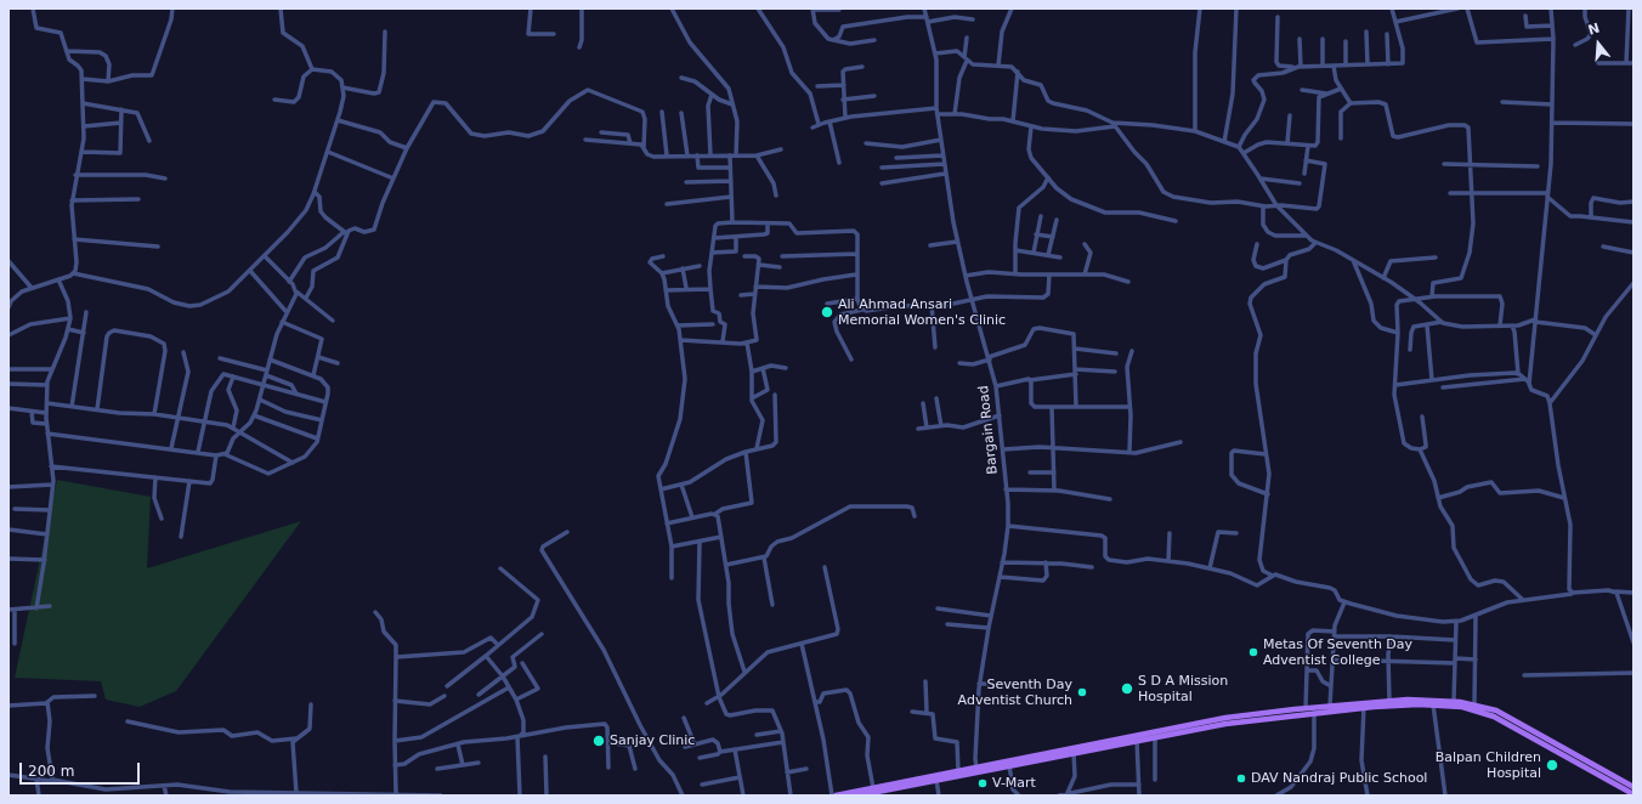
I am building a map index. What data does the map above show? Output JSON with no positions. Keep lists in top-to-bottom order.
{
  "streets": {
    "street": ["Bargain Road"]
  },
  "places": [
    "Ali Ahmad Ansari Memorial Women's Clinic",
    "Metas Of Seventh Day Adventist College",
    "S D A Mission Hospital",
    "Seventh Day Adventist Church",
    "Sanjay Clinic",
    "Balpan Children Hospital",
    "DAV Nandraj Public School",
    "V-Mart"
  ],
  "scale_bar": "200 m",
  "north": "top"
}
